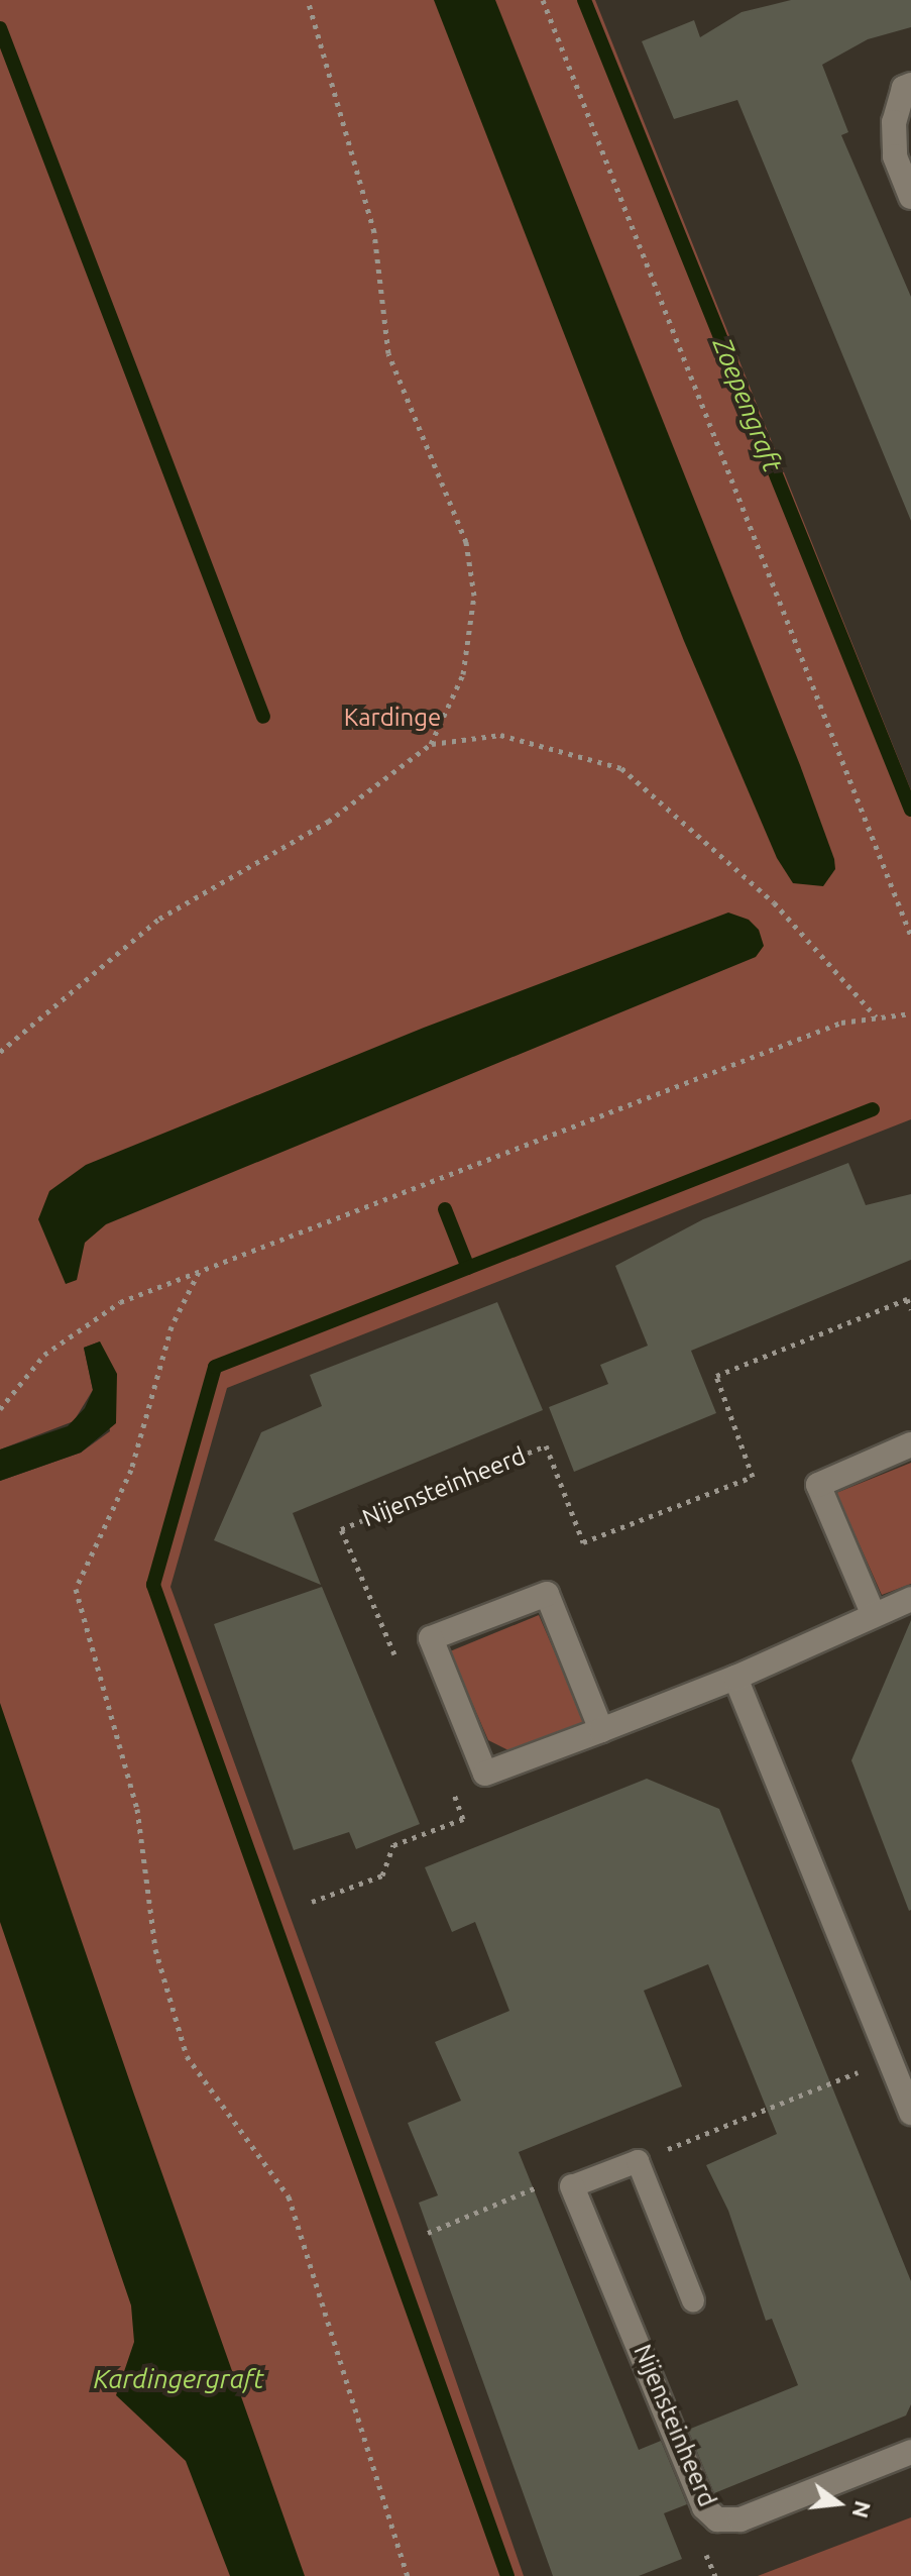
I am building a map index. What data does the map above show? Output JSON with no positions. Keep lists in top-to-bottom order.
{
  "streets": {
    "street": ["Nijensteinheerd"]
  },
  "water": ["Zoepengraft", "Kardingergraft"],
  "parks": ["Kardinge"],
  "north": "right"
}
